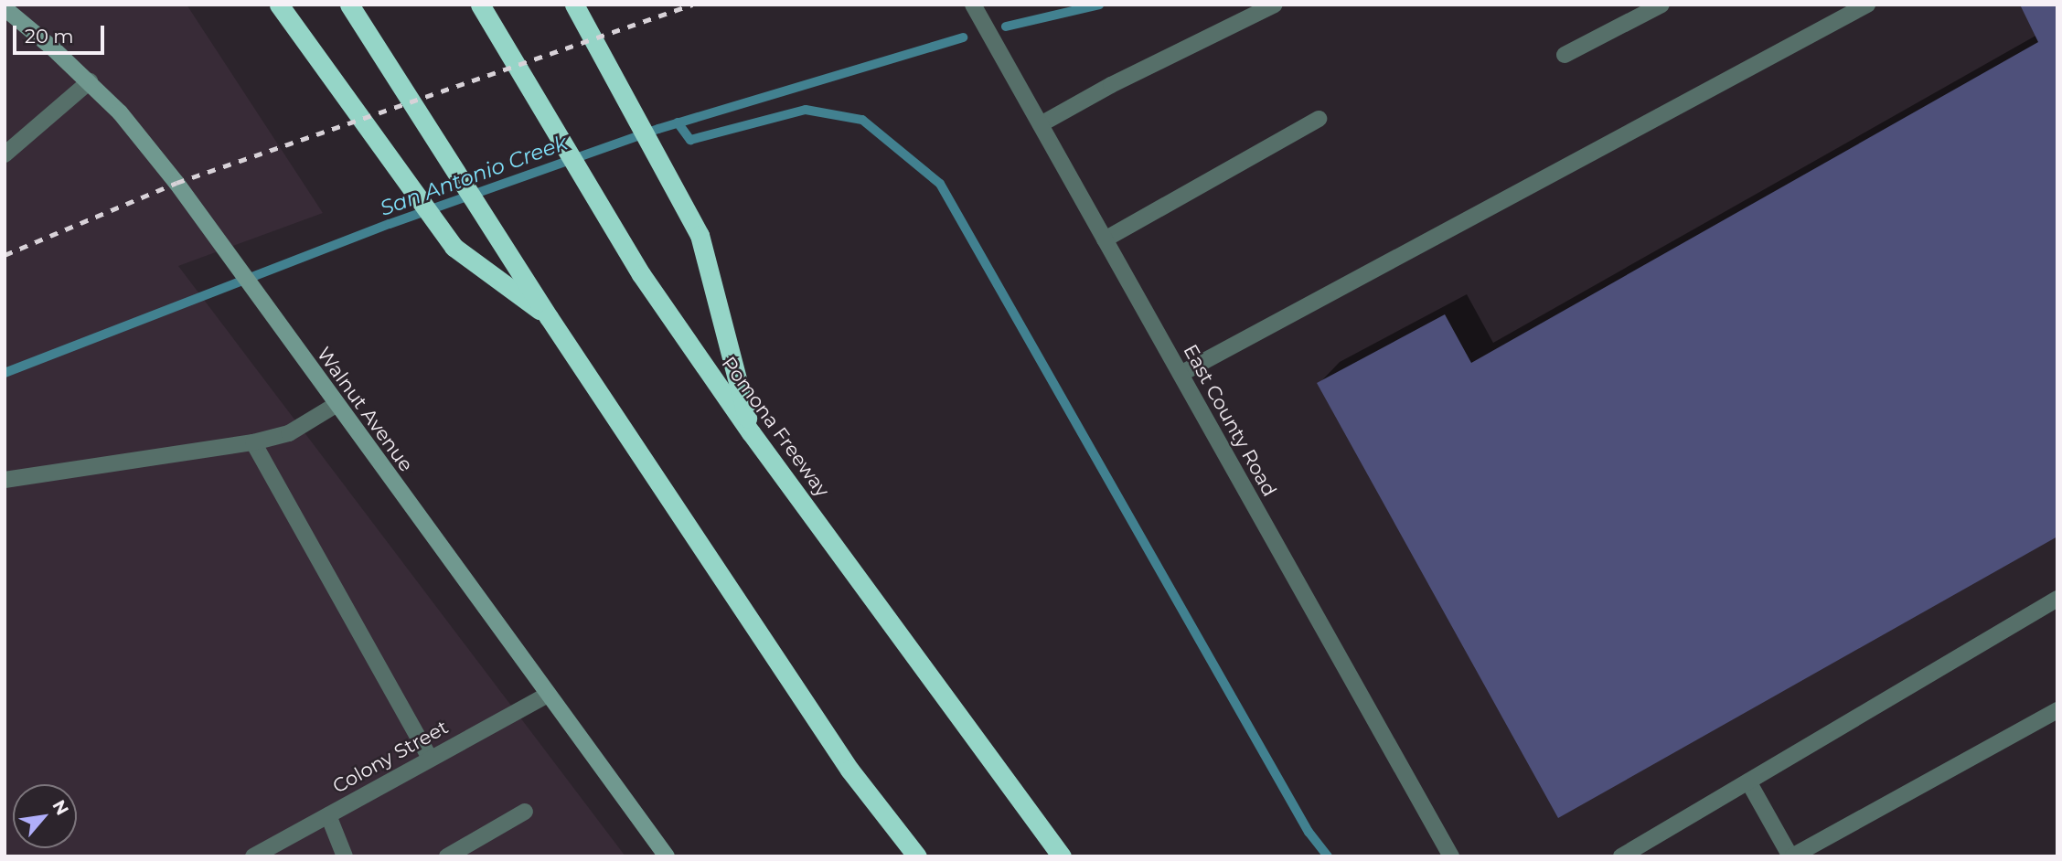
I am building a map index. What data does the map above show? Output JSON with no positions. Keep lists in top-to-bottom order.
{
  "streets": {
    "highway": ["Pomona Freeway"],
    "street": ["Walnut Avenue", "East County Road", "Colony Street"]
  },
  "crossings": [
    ["Walnut Avenue", "Colony Street"]
  ],
  "water": ["San Antonio Creek"],
  "scale_bar": "20 m",
  "north": "top right"
}
